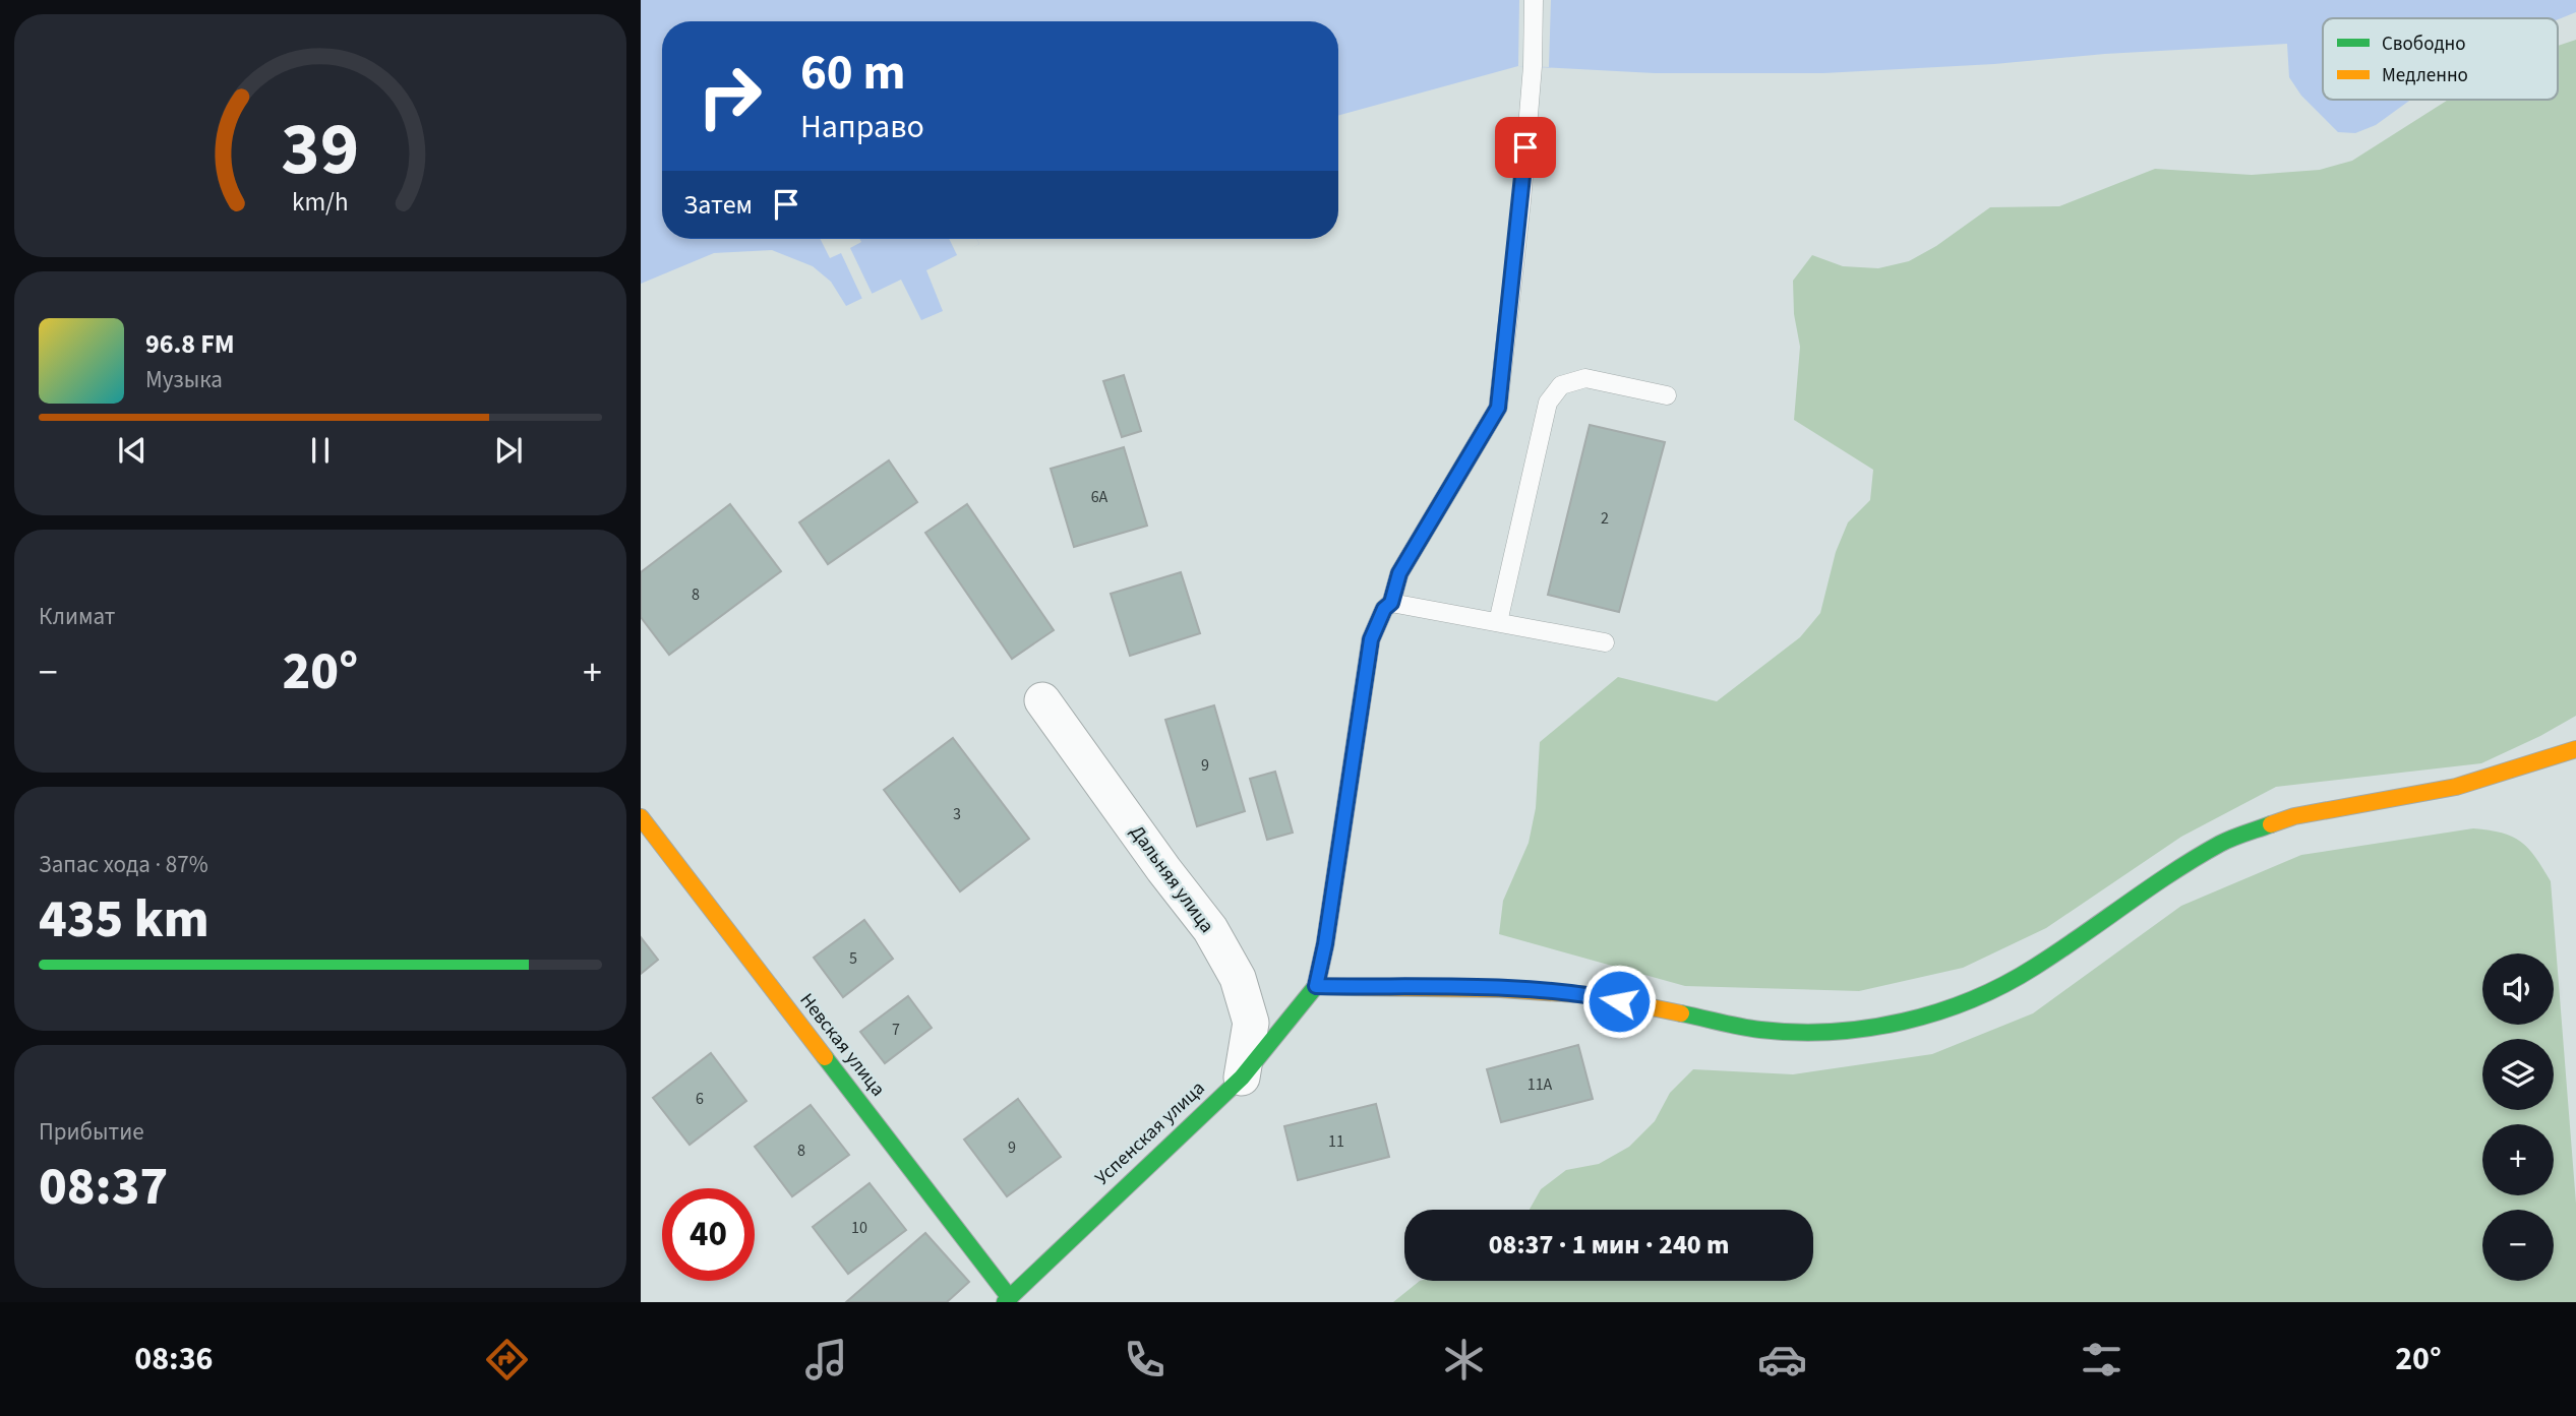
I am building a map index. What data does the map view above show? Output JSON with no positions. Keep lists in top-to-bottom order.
{
  "streets": {
    "street": ["Дальняя улица", "Невская улица", "Успенская улица"]
  },
  "crossings": [
    ["Дальняя улица", "Успенская улица"],
    ["Невская улица", "Успенская улица"]
  ],
  "house_numbers": [
    "6А",
    "2",
    "8",
    "9",
    "3",
    "5",
    "7",
    "11А",
    "6",
    "11",
    "9",
    "8",
    "10"
  ],
  "legend": ["Свободно", "Медленно"],
  "page": {
    "turn": ["60 m", "Направо"],
    "then": "Затем",
    "song": ["96.8 FM", "Музыка"],
    "tile": [
      "Климат",
      ["Запас хода · 87%", "435 km"],
      ["Прибытие", "08:37"]
    ],
    "heat": ["−", "20°", "+"],
    "map_buttons": ["+", "−"],
    "limit": "40",
    "trip": "08:37 · 1 мин · 240 m",
    "tabs": ["08:36", "20°"],
    "gauge": ["39", "km/h"]
  }
}
